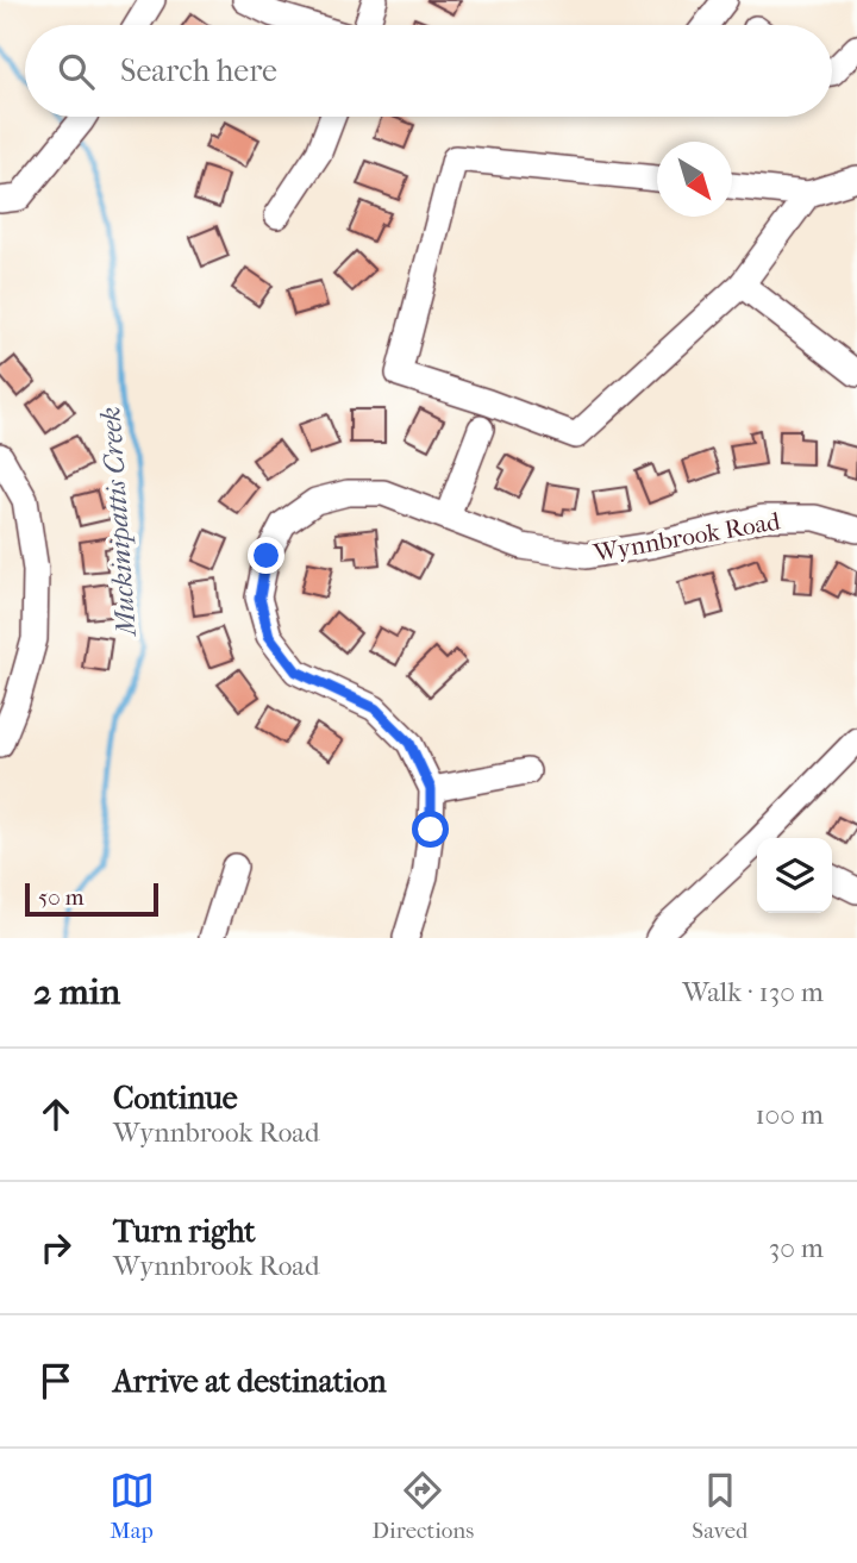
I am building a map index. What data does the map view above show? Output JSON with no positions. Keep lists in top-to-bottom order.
{
  "streets": {
    "street": ["Wynnbrook Road"]
  },
  "water": ["Muckinipattis Creek"],
  "scale_bar": "50 m",
  "north": "bottom right",
  "page": {
    "search": "Search here",
    "scale": "50 m",
    "heading": ["2 min", "Walk · 130 m"],
    "list": [
      ["Continue", "Wynnbrook Road", "100 m"],
      ["Turn right", "Wynnbrook Road", "30 m"],
      "Arrive at destination"
    ],
    "nav": ["Map", "Directions", "Saved"]
  }
}
